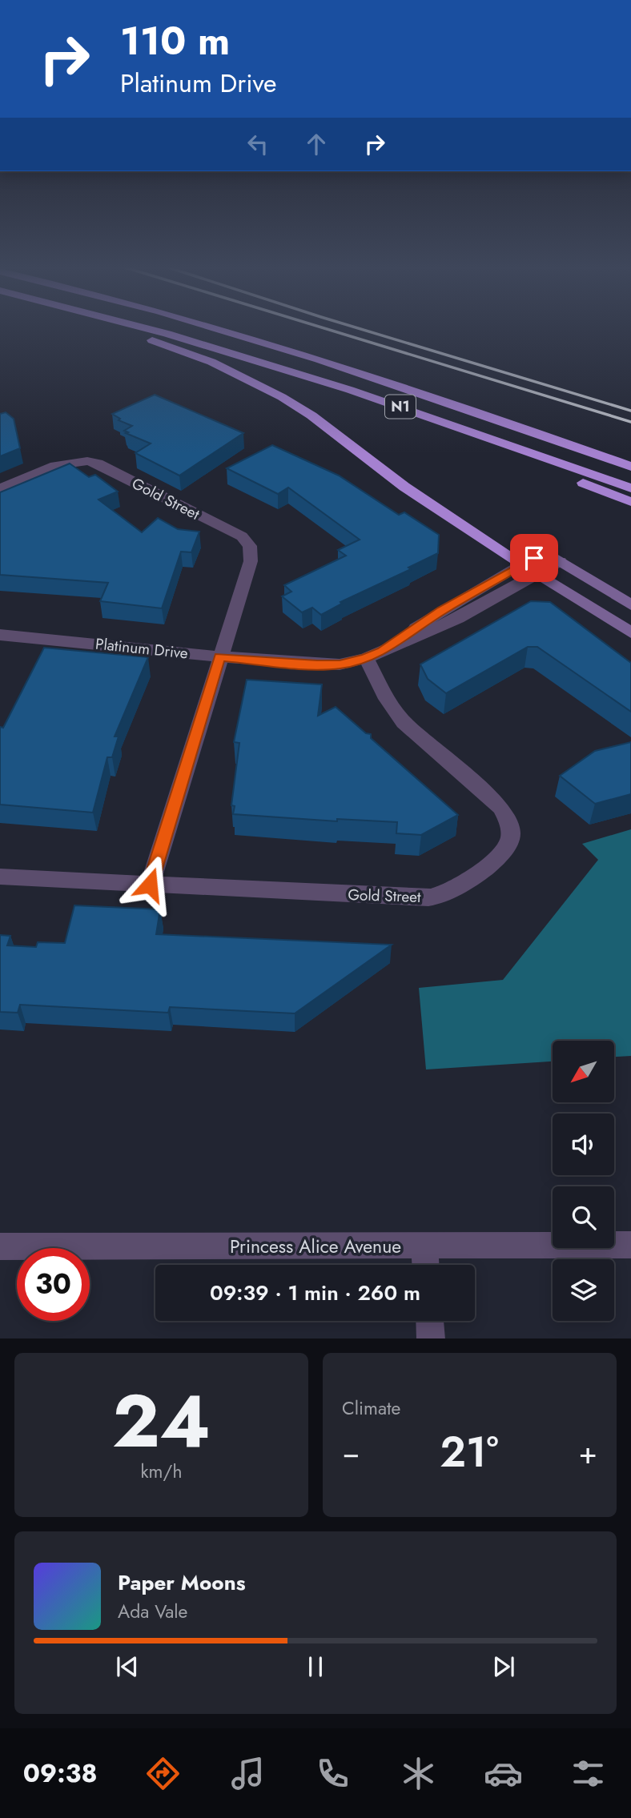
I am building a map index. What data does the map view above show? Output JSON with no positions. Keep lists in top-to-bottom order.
{
  "streets": {
    "highway": ["N1"],
    "street": ["Gold Street", "Platinum Drive", "Princess Alice Avenue"]
  },
  "crossings": [
    ["Gold Street", "Platinum Drive"]
  ],
  "north": "bottom left",
  "page": {
    "turn": ["110 m", "Platinum Drive"],
    "limit": "30",
    "trip": "09:39 · 1 min · 260 m",
    "tile": [
      ["24", "km/h"],
      "Climate"
    ],
    "heat": ["−", "21°", "+"],
    "song": ["Paper Moons", "Ada Vale"],
    "tabs": "09:38"
  }
}
